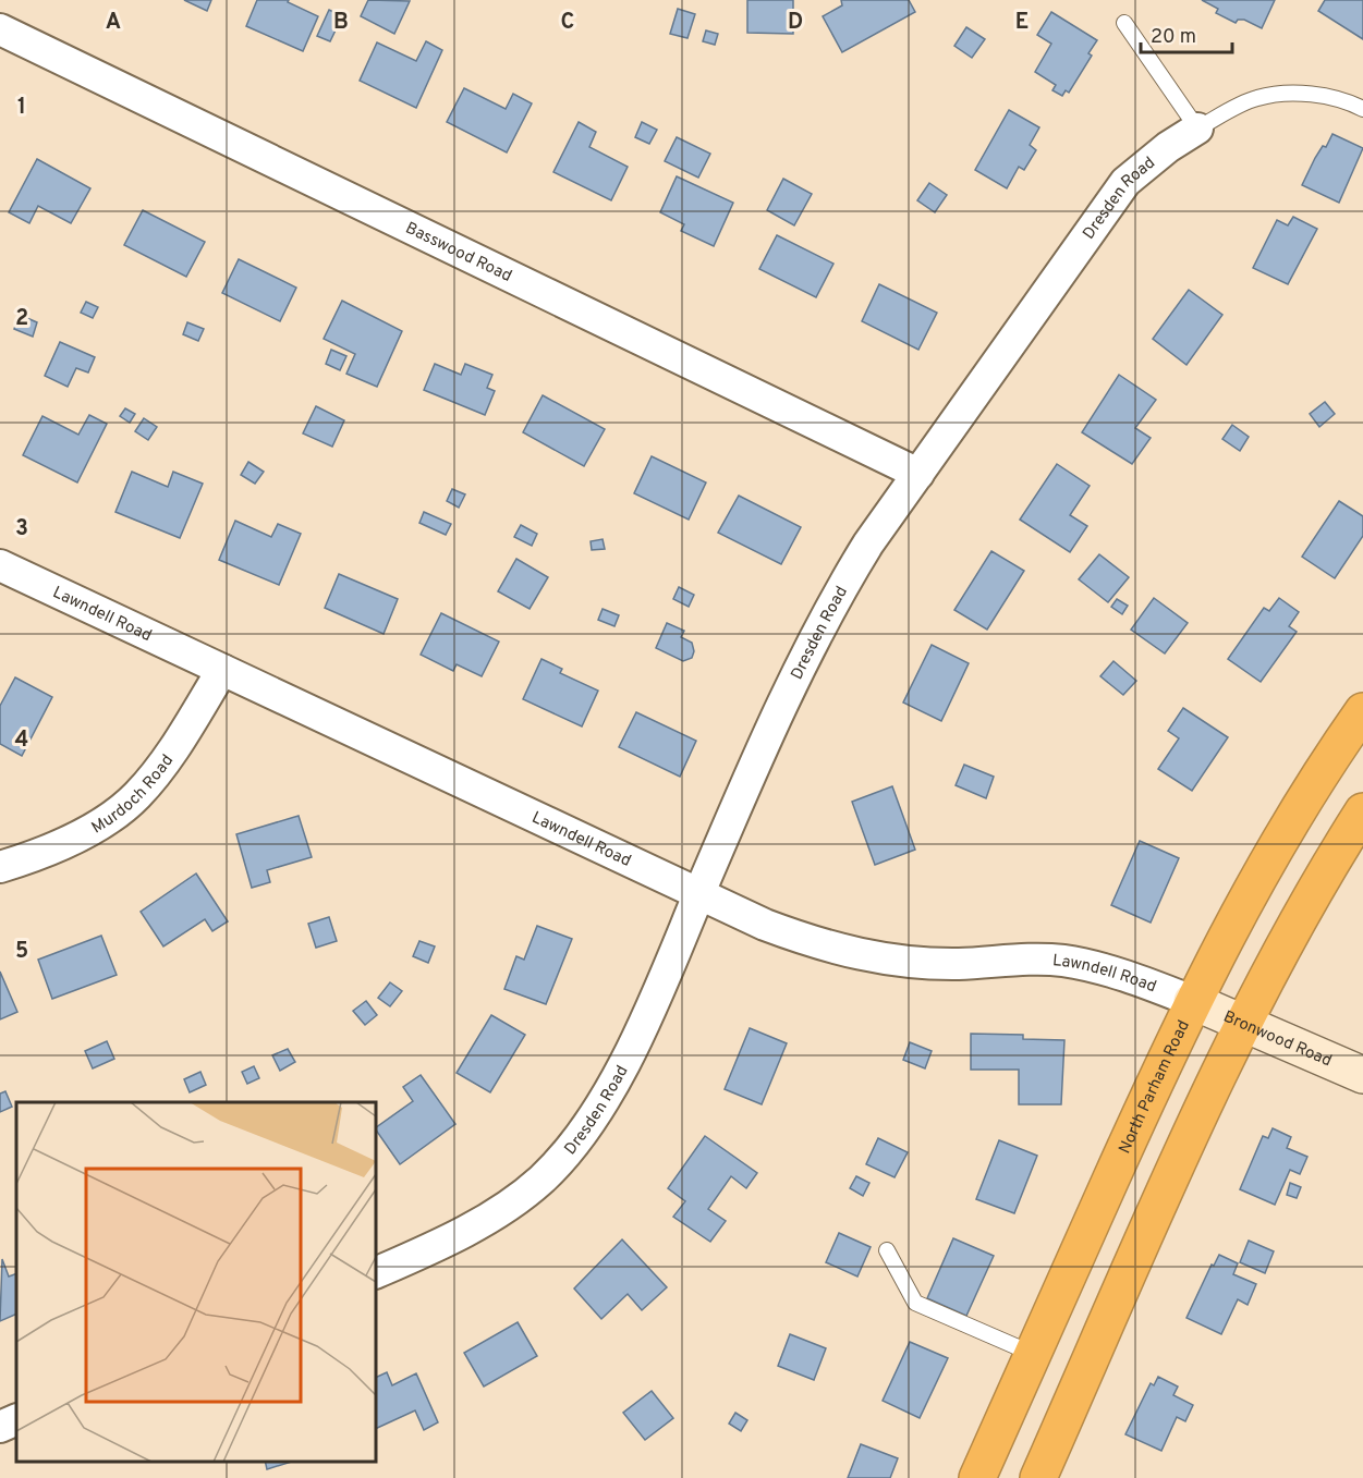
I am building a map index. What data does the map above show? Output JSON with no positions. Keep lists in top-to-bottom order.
{
  "streets": {
    "highway": ["North Parham Road"],
    "street": [
      "Dresden Road",
      "Basswood Road",
      "Lawndell Road",
      "Murdoch Road",
      "Bronwood Road"
    ]
  },
  "crossings": [
    ["Dresden Road", "Basswood Road"],
    ["Dresden Road", "Lawndell Road"],
    ["Lawndell Road", "Murdoch Road"],
    ["Lawndell Road", "Bronwood Road"],
    ["Lawndell Road", "North Parham Road"],
    ["Bronwood Road", "North Parham Road"]
  ],
  "scale_bar": "20 m",
  "grid": {
    "columns": [
      "A",
      "B",
      "C",
      "D",
      "E"
    ],
    "rows": [
      "1",
      "2",
      "3",
      "4",
      "5"
    ]
  }
}
